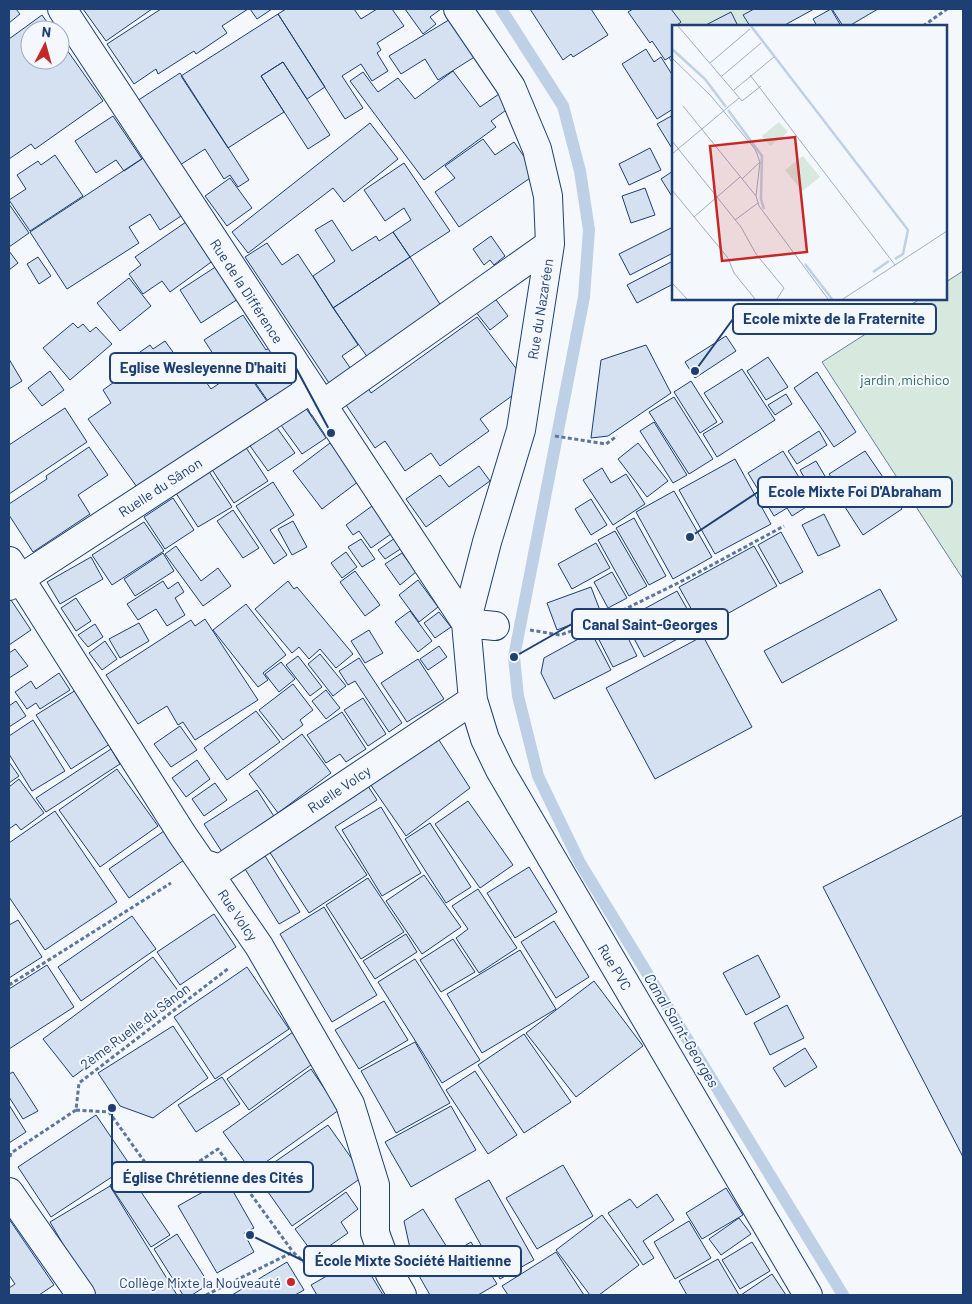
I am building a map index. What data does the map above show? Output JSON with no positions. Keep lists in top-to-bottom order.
{
  "streets": {
    "street": [
      "Rue de la Différence",
      "Rue du Nazaréen",
      "Ruelle du Sânon",
      "Ruelle Volcy",
      "Rue Volcy",
      "Rue PVC"
    ],
    "path": ["2ème Ruelle du Sânon"]
  },
  "crossings": [
    ["Rue de la Différence", "Rue du Nazaréen"],
    ["Rue de la Différence", "Ruelle du Sânon"],
    ["Rue de la Différence", "Rue PVC"],
    ["Rue du Nazaréen", "Ruelle du Sânon"],
    ["Rue du Nazaréen", "Rue PVC"],
    ["Ruelle du Sânon", "Rue Volcy"],
    ["Ruelle Volcy", "Rue Volcy"],
    ["Ruelle Volcy", "Rue PVC"],
    ["Rue Volcy", "2ème Ruelle du Sânon"]
  ],
  "water": ["Canal Saint-Georges"],
  "parks": ["jardin ,michico"],
  "places": [
    "Ecole mixte de la Fraternite",
    "Eglise Wesleyenne D'haiti",
    "Ecole Mixte Foi D'Abraham",
    "Canal Saint-Georges",
    "Église Chrétienne des Cités",
    "École Mixte Société Haitienne",
    "Collège Mixte la Nouveauté"
  ],
  "north": "top"
}
